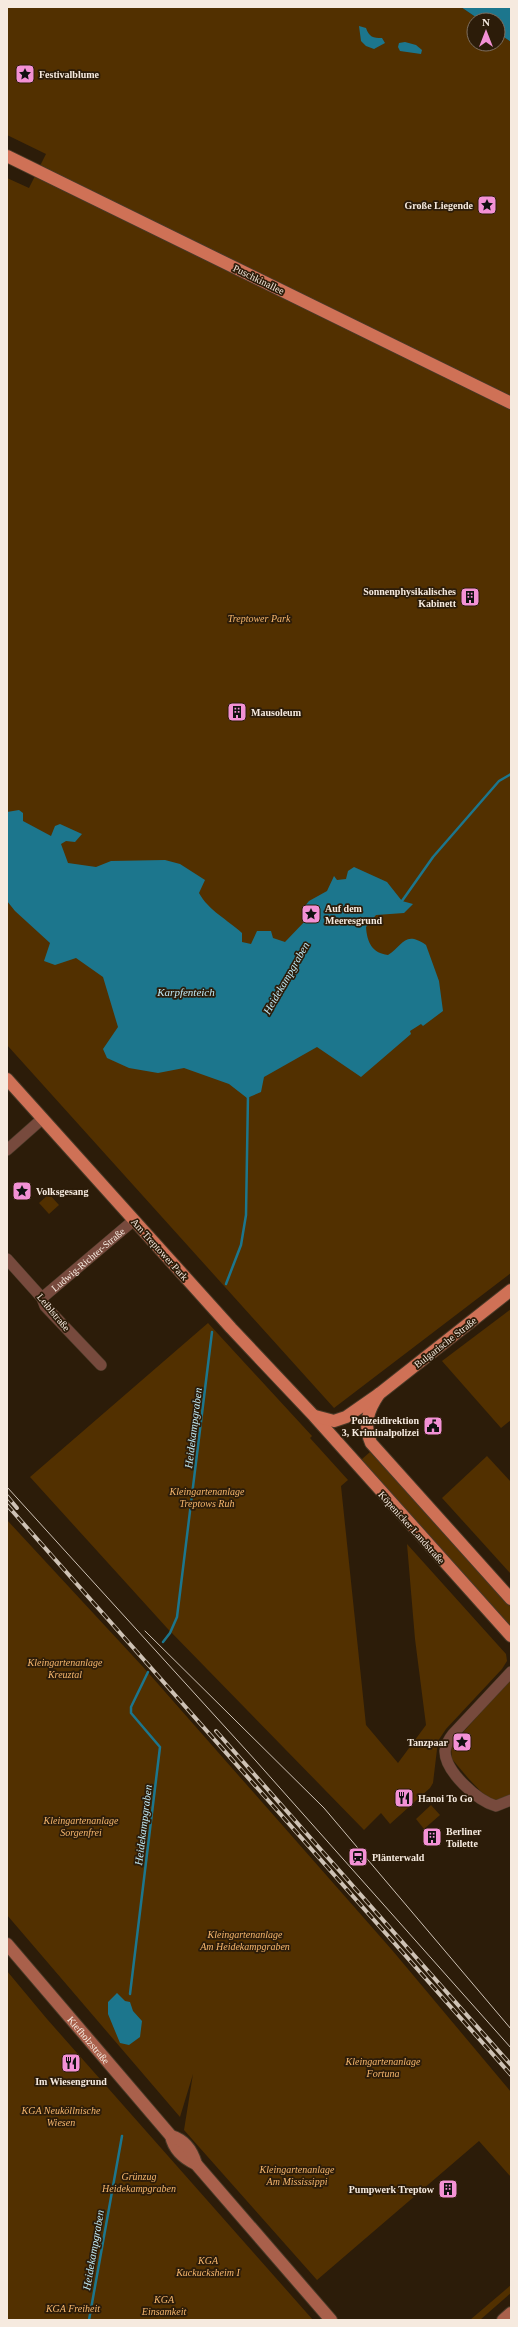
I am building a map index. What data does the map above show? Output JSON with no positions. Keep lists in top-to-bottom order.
{
  "streets": {
    "main road": [
      "Puschkinallee",
      "Am Treptower Park",
      "Bulgarische Straße",
      "Köpenicker Landstraße"
    ],
    "street": ["Ludwig-Richter-Straße", "Leiblstraße", "Kiefholzstraße"]
  },
  "crossings": [
    ["Am Treptower Park", "Ludwig-Richter-Straße"],
    ["Am Treptower Park", "Bulgarische Straße"],
    ["Am Treptower Park", "Köpenicker Landstraße"],
    ["Ludwig-Richter-Straße", "Leiblstraße"],
    ["Bulgarische Straße", "Köpenicker Landstraße"]
  ],
  "water": ["Heidekampgraben", "Karpfenteich"],
  "parks": [
    "Treptower Park",
    "Kleingartenanlage Treptows Ruh",
    "Kleingartenanlage Kreuztal",
    "Kleingartenanlage Sorgenfrei",
    "Kleingartenanlage Am Heidekampgraben",
    "Kleingartenanlage Fortuna",
    "KGA Neuköllnische Wiesen",
    "Kleingartenanlage Am Mississippi",
    "Grünzug Heidekampgraben",
    "KGA Kuckucksheim I",
    "KGA Einsamkeit",
    "KGA Freiheit"
  ],
  "places": {
    "place": [
      "Festivalblume",
      "Große Liegende",
      "Auf dem Meeresgrund",
      "Volksgesang",
      "Tanzpaar"
    ],
    "building": [
      "Sonnenphysikalisches Kabinett",
      "Mausoleum",
      "Berliner Toilette",
      "Pumpwerk Treptow"
    ],
    "public building": ["Polizeidirektion 3, Kriminalpolizei"],
    "restaurant": ["Hanoi To Go", "Im Wiesengrund"],
    "station": ["Plänterwald"]
  },
  "north": "top"
}
